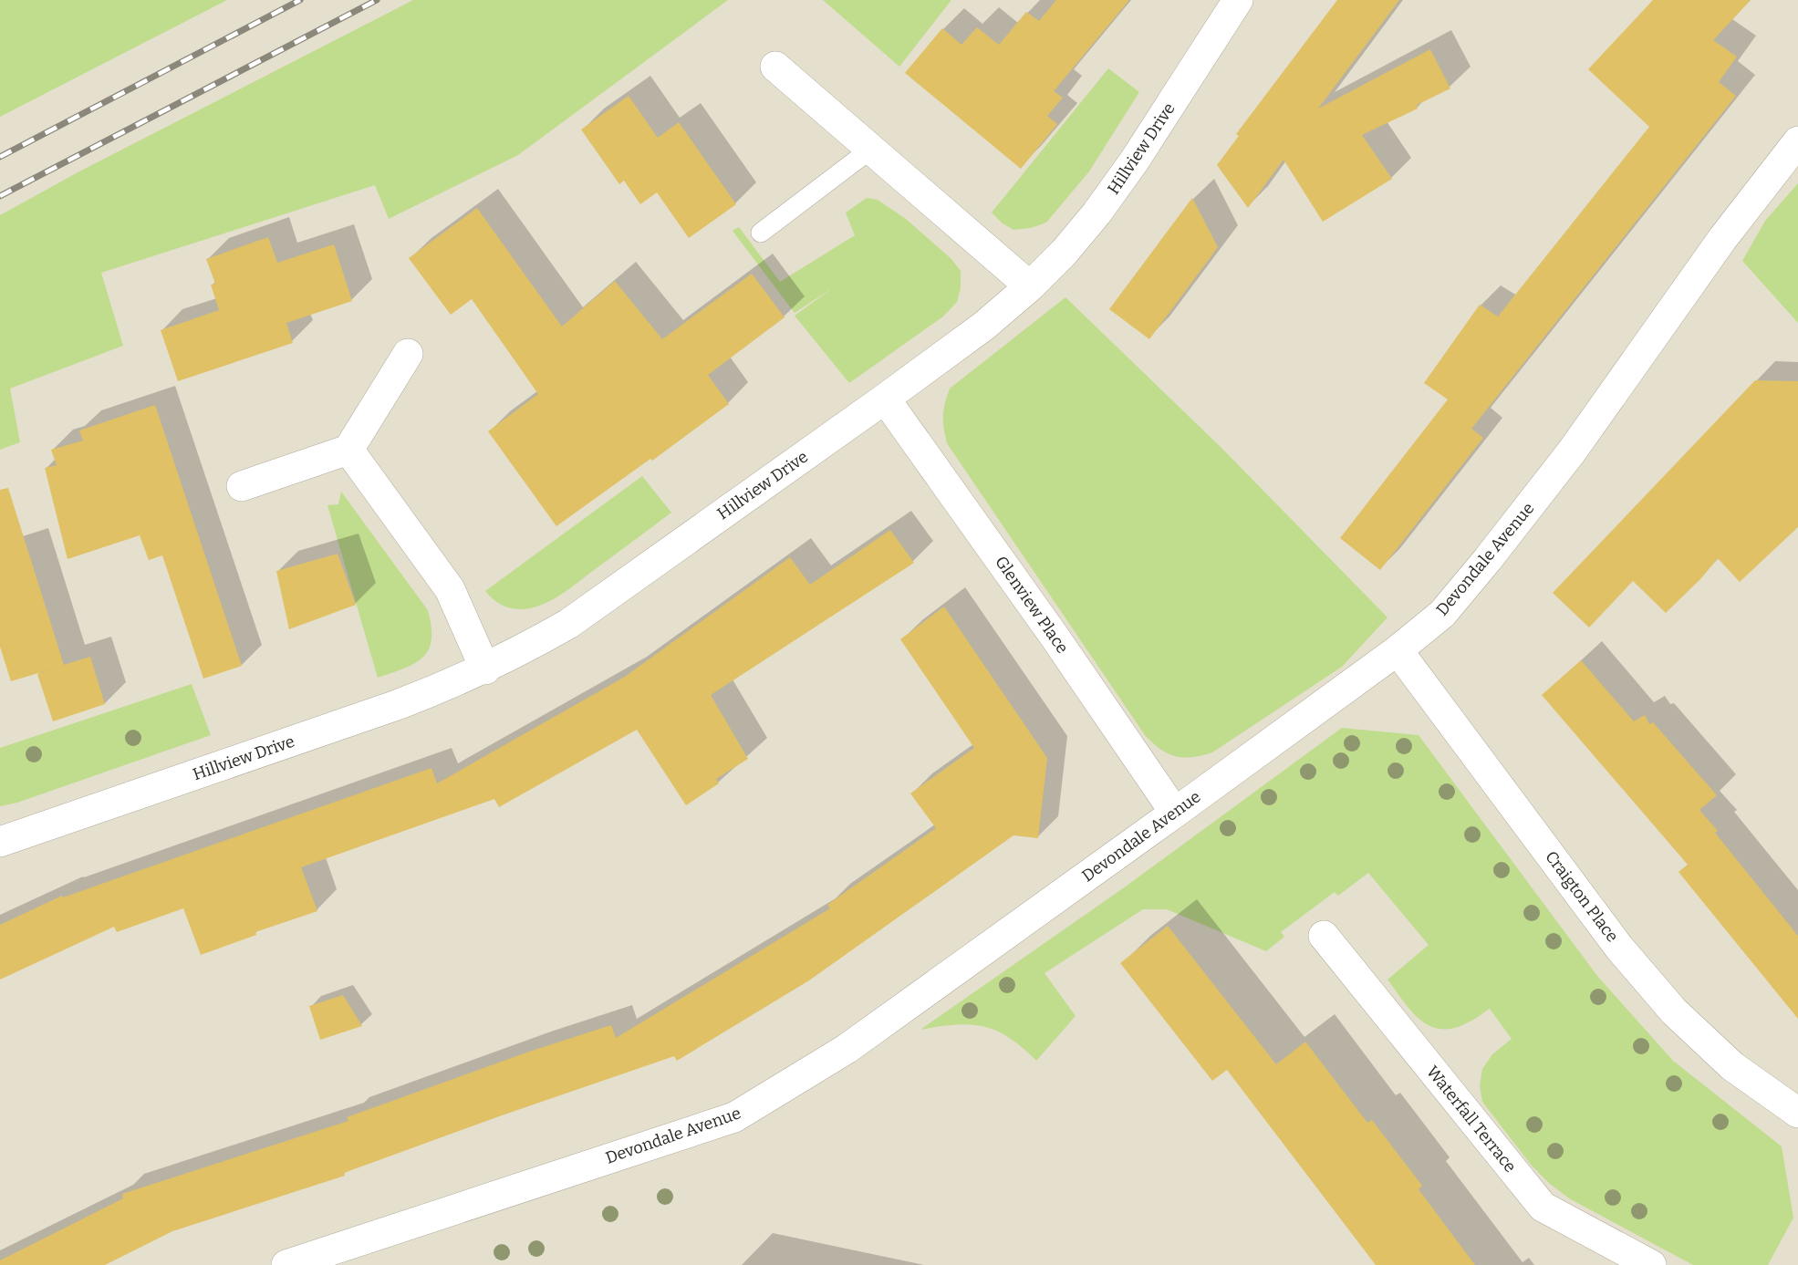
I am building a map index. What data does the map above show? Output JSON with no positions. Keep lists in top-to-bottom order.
{
  "streets": {
    "street": [
      "Hillview Drive",
      "Devondale Avenue",
      "Glenview Place",
      "Craigton Place",
      "Waterfall Terrace"
    ]
  },
  "crossings": [
    ["Hillview Drive", "Glenview Place"],
    ["Devondale Avenue", "Glenview Place"],
    ["Devondale Avenue", "Craigton Place"]
  ]
}
